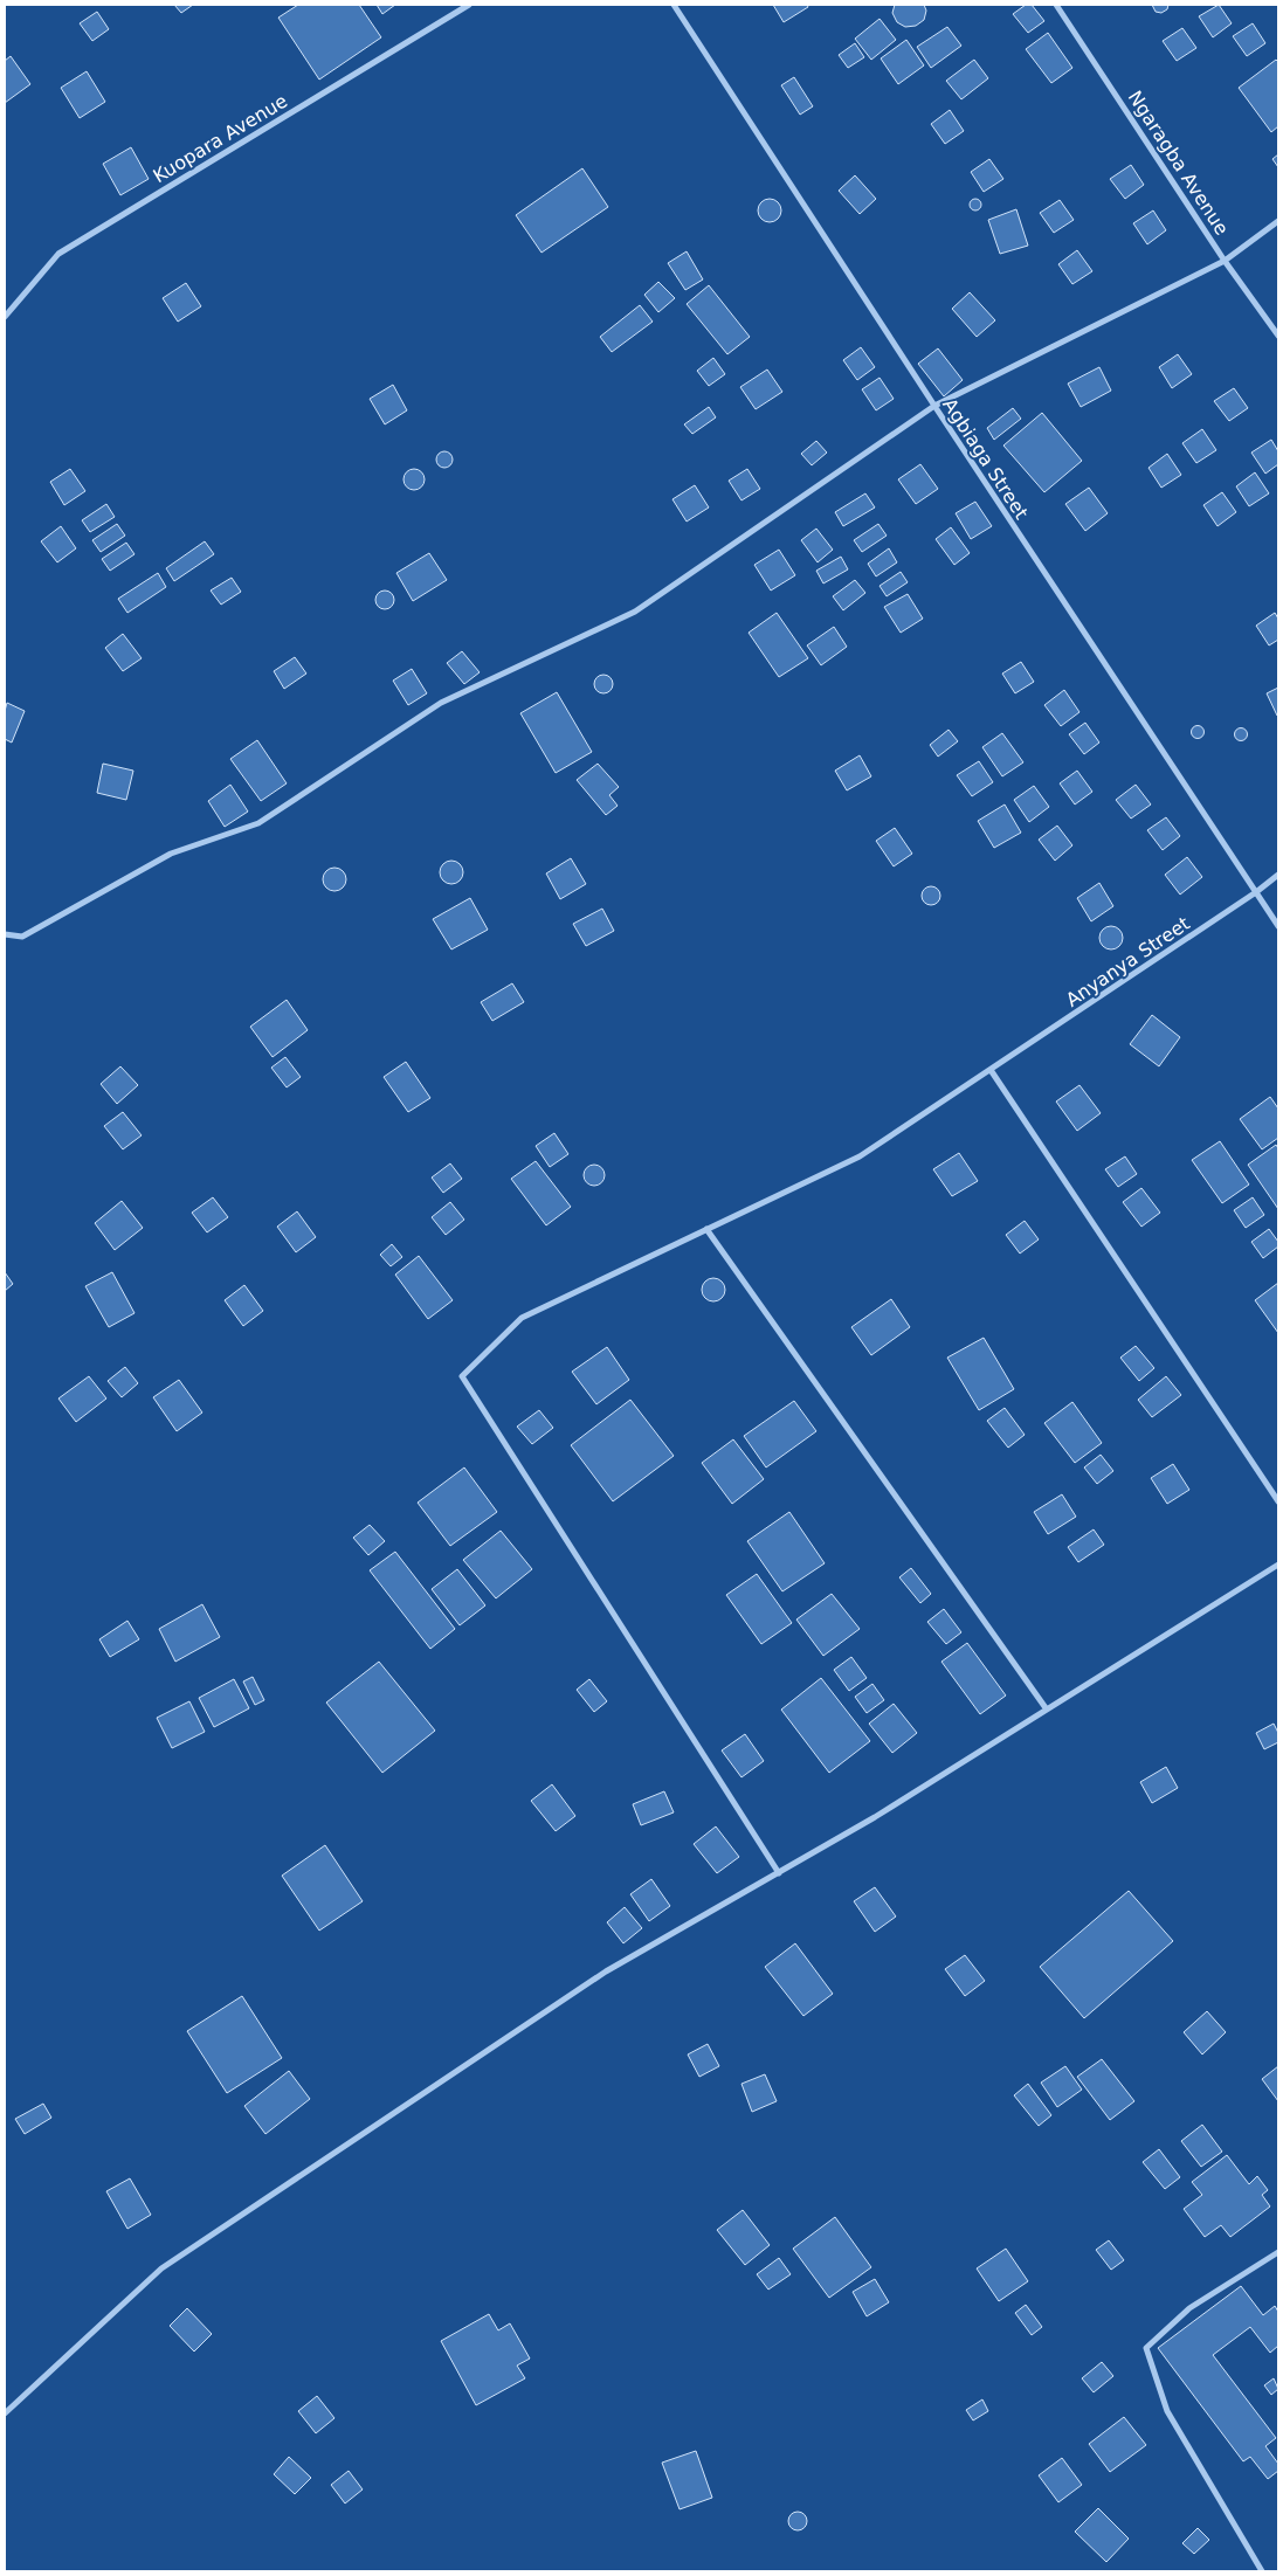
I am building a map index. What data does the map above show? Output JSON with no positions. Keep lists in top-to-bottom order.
{
  "streets": {
    "street": [
      "Kuopara Avenue",
      "Ngaragba Avenue",
      "Agbiaga Street",
      "Anyanya Street"
    ]
  },
  "crossings": [
    ["Agbiaga Street", "Anyanya Street"]
  ]
}
